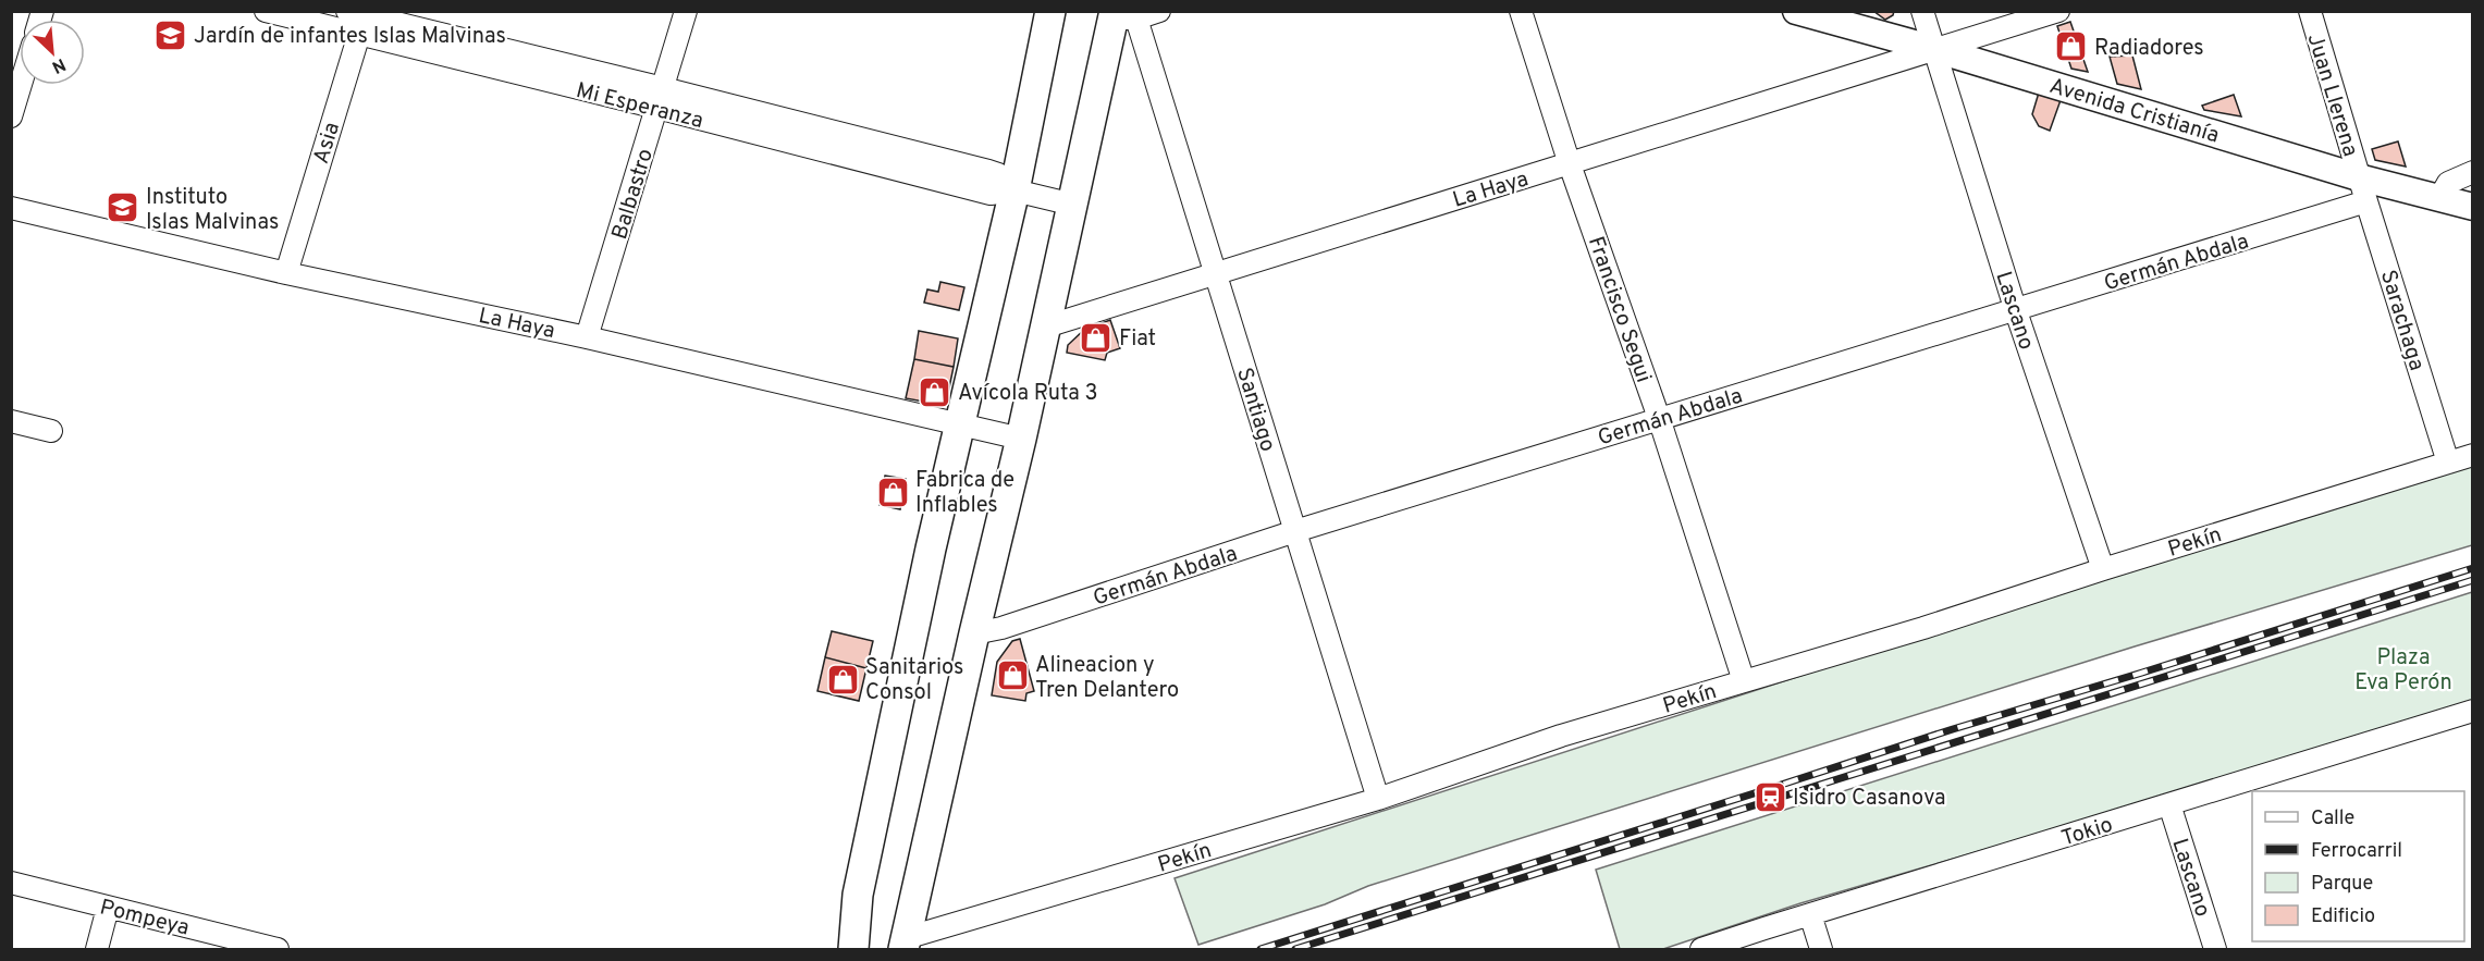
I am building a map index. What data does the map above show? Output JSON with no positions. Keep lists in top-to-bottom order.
{
  "streets": {
    "main road": ["Avenida Cristianía"],
    "street": [
      "Juan Llerena",
      "Mi Esperanza",
      "Asia",
      "La Haya",
      "Balbastro",
      "Germán Abdala",
      "Francisco Segui",
      "Lascano",
      "Sarachaga",
      "Santiago",
      "Pekín",
      "Tokio",
      "Pompeya"
    ]
  },
  "crossings": [
    ["Juan Llerena", "Avenida Cristianía"],
    ["Juan Llerena", "Germán Abdala"],
    ["Juan Llerena", "Sarachaga"],
    ["Mi Esperanza", "Asia"],
    ["Mi Esperanza", "Balbastro"],
    ["Avenida Cristianía", "La Haya"],
    ["Avenida Cristianía", "Germán Abdala"],
    ["Avenida Cristianía", "Lascano"],
    ["Avenida Cristianía", "Sarachaga"],
    ["Asia", "La Haya"],
    ["La Haya", "Balbastro"],
    ["La Haya", "Francisco Segui"],
    ["La Haya", "Lascano"],
    ["La Haya", "Santiago"],
    ["Germán Abdala", "Francisco Segui"],
    ["Germán Abdala", "Lascano"],
    ["Germán Abdala", "Sarachaga"],
    ["Germán Abdala", "Santiago"],
    ["Francisco Segui", "Pekín"],
    ["Lascano", "Pekín"],
    ["Lascano", "Tokio"],
    ["Sarachaga", "Pekín"],
    ["Santiago", "Pekín"]
  ],
  "parks": ["Plaza Eva Perón"],
  "places": {
    "school or university": ["Jardín de infantes Islas Malvinas", "Instituto Islas Malvinas"],
    "shop": [
      "Radiadores",
      "Fiat",
      "Avícola Ruta 3",
      "Fabrica de Inflables",
      "Alineacion y Tren Delantero",
      "Sanitarios Consol"
    ],
    "station": ["Isidro Casanova"]
  },
  "legend": [
    "Calle",
    "Ferrocarril",
    "Parque",
    "Edificio"
  ],
  "north": "bottom right"
}
